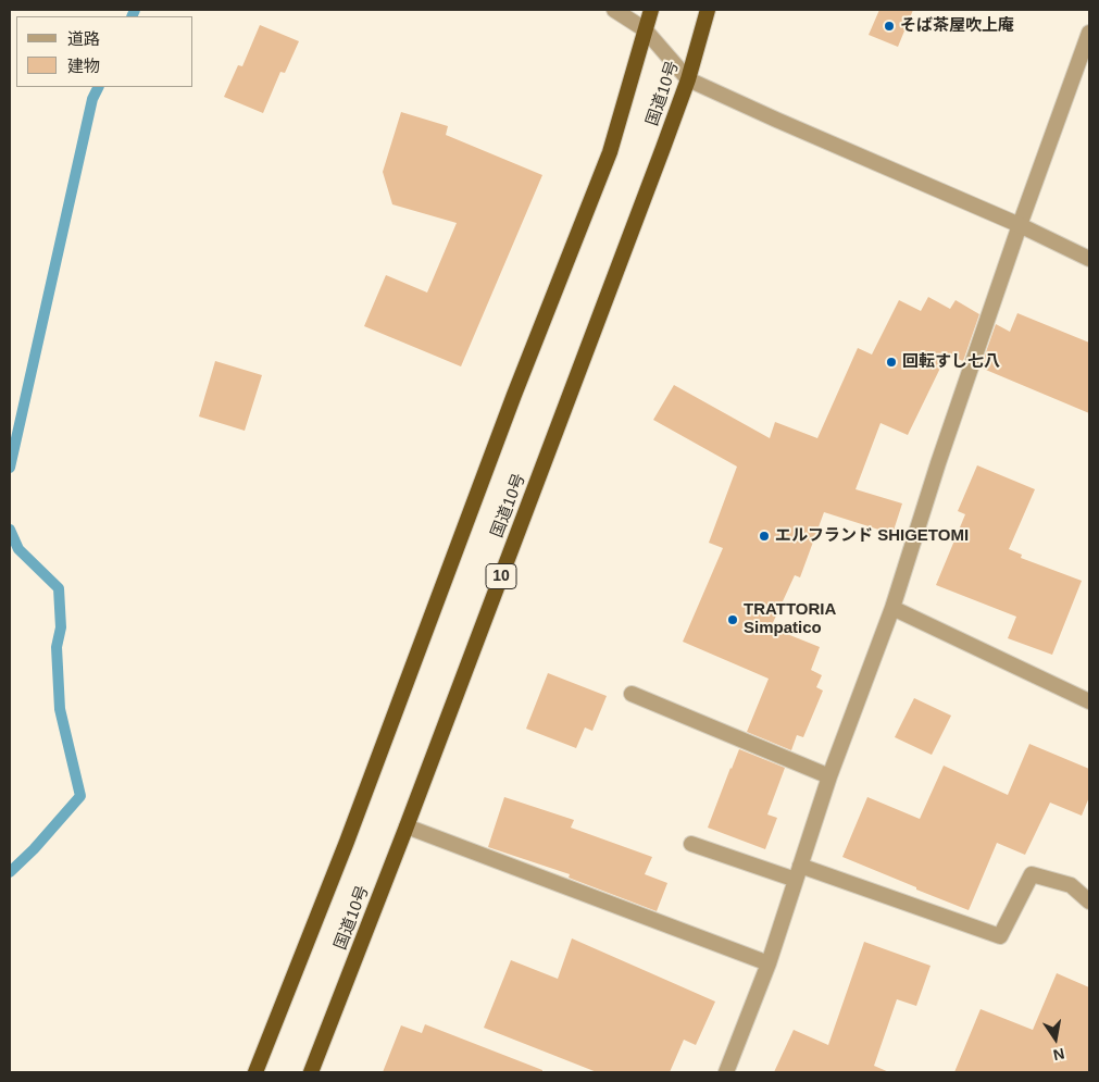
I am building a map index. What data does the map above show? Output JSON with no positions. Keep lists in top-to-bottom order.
{
  "streets": {
    "highway": ["国道10号", "10"]
  },
  "places": [
    "そば茶屋吹上庵",
    "回転すし七八",
    "エルフランド SHIGETOMI",
    "TRATTORIA Simpatico"
  ],
  "legend": ["道路", "建物"],
  "north": "bottom"
}
